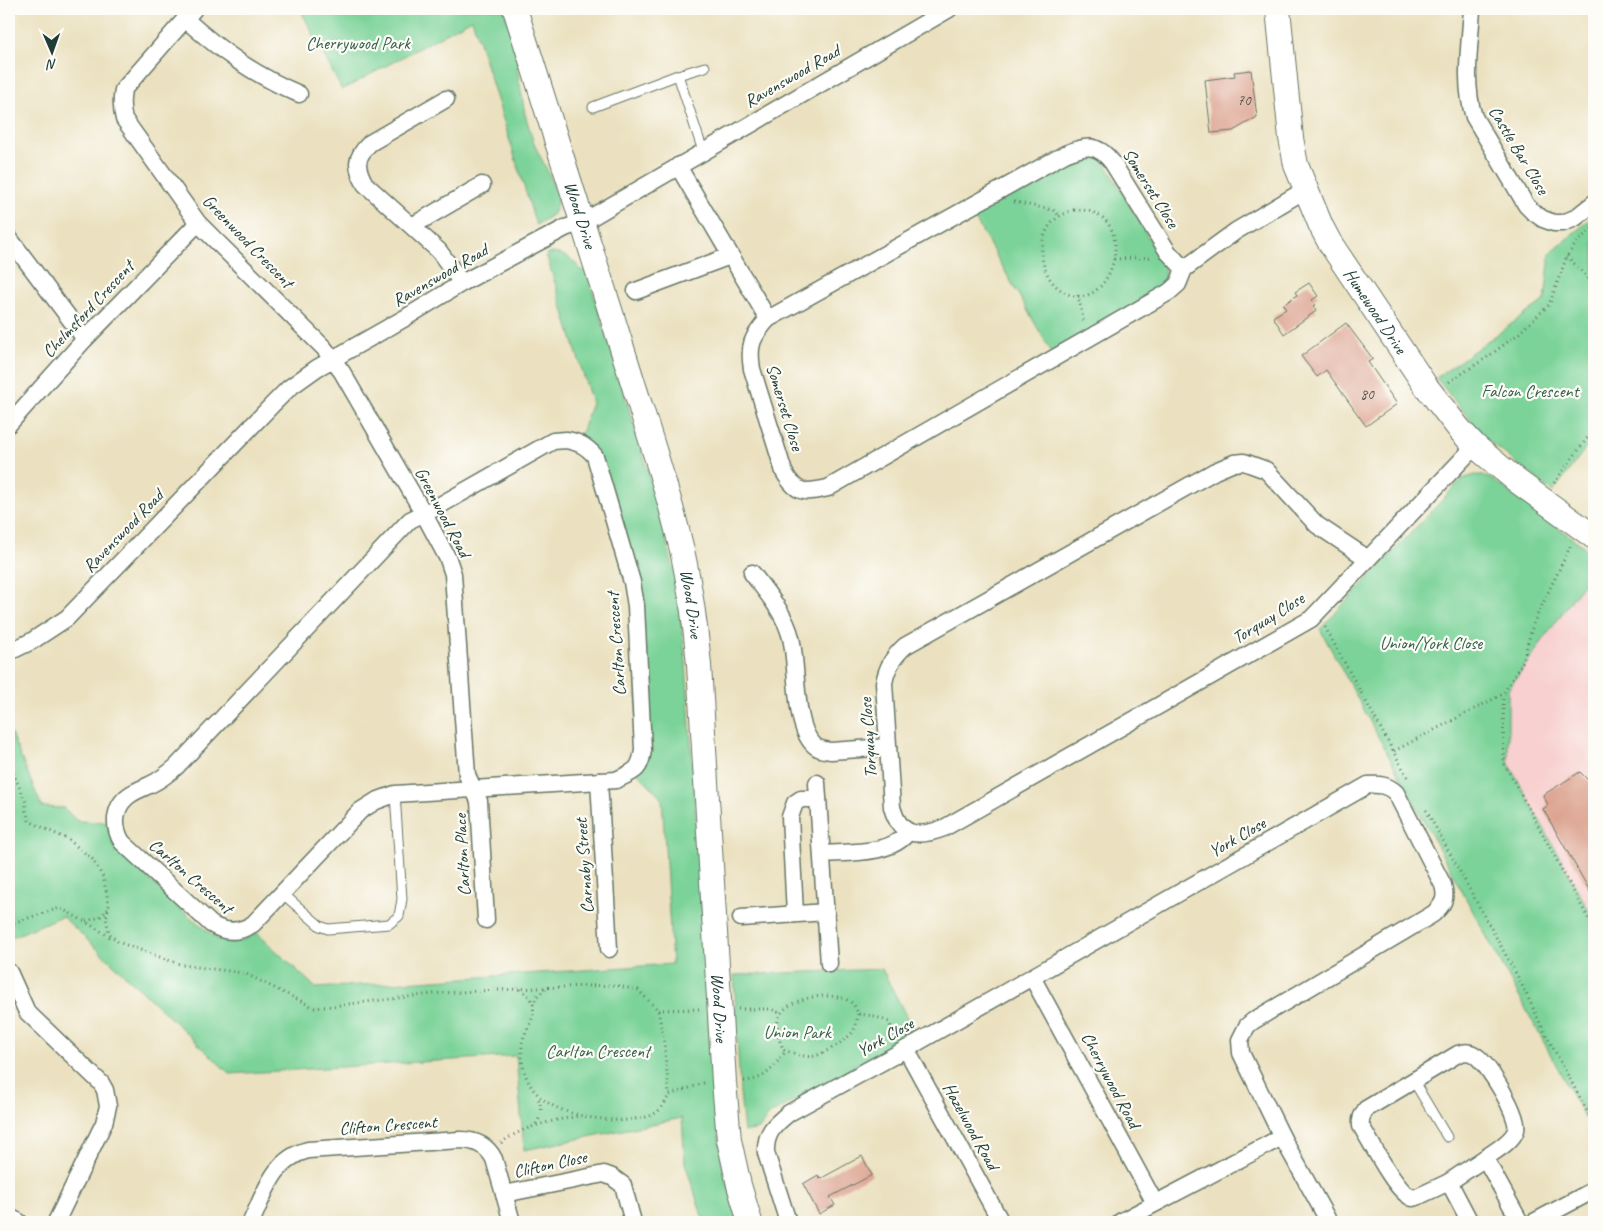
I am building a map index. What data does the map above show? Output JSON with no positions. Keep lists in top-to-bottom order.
{
  "streets": {
    "street": [
      "Ravenswood Road",
      "Castle Bar Close",
      "Somerset Close",
      "Wood Drive",
      "Greenwood Crescent",
      "Chelmsford Crescent",
      "Humewood Drive",
      "Greenwood Road",
      "Torquay Close",
      "Carlton Crescent",
      "York Close",
      "Carlton Place",
      "Carnaby Street",
      "Cherrywood Road",
      "Clifton Crescent",
      "Hazelwood Road",
      "Clifton Close"
    ]
  },
  "crossings": [
    ["Ravenswood Road", "Wood Drive"],
    ["Ravenswood Road", "Greenwood Crescent"],
    ["Ravenswood Road", "Greenwood Road"],
    ["Somerset Close", "Humewood Drive"],
    ["Greenwood Crescent", "Chelmsford Crescent"],
    ["Greenwood Crescent", "Greenwood Road"],
    ["Humewood Drive", "Torquay Close"],
    ["Greenwood Road", "Carlton Crescent"],
    ["Greenwood Road", "Carlton Place"],
    ["Carlton Crescent", "Carlton Place"],
    ["Carlton Crescent", "Carnaby Street"],
    ["York Close", "Cherrywood Road"],
    ["York Close", "Hazelwood Road"]
  ],
  "parks": [
    "Cherrywood Park",
    "Falcon Crescent",
    "Union/York Close",
    "Union Park",
    "Carlton Crescent"
  ],
  "house_numbers": ["70", "80"],
  "north": "bottom"
}
